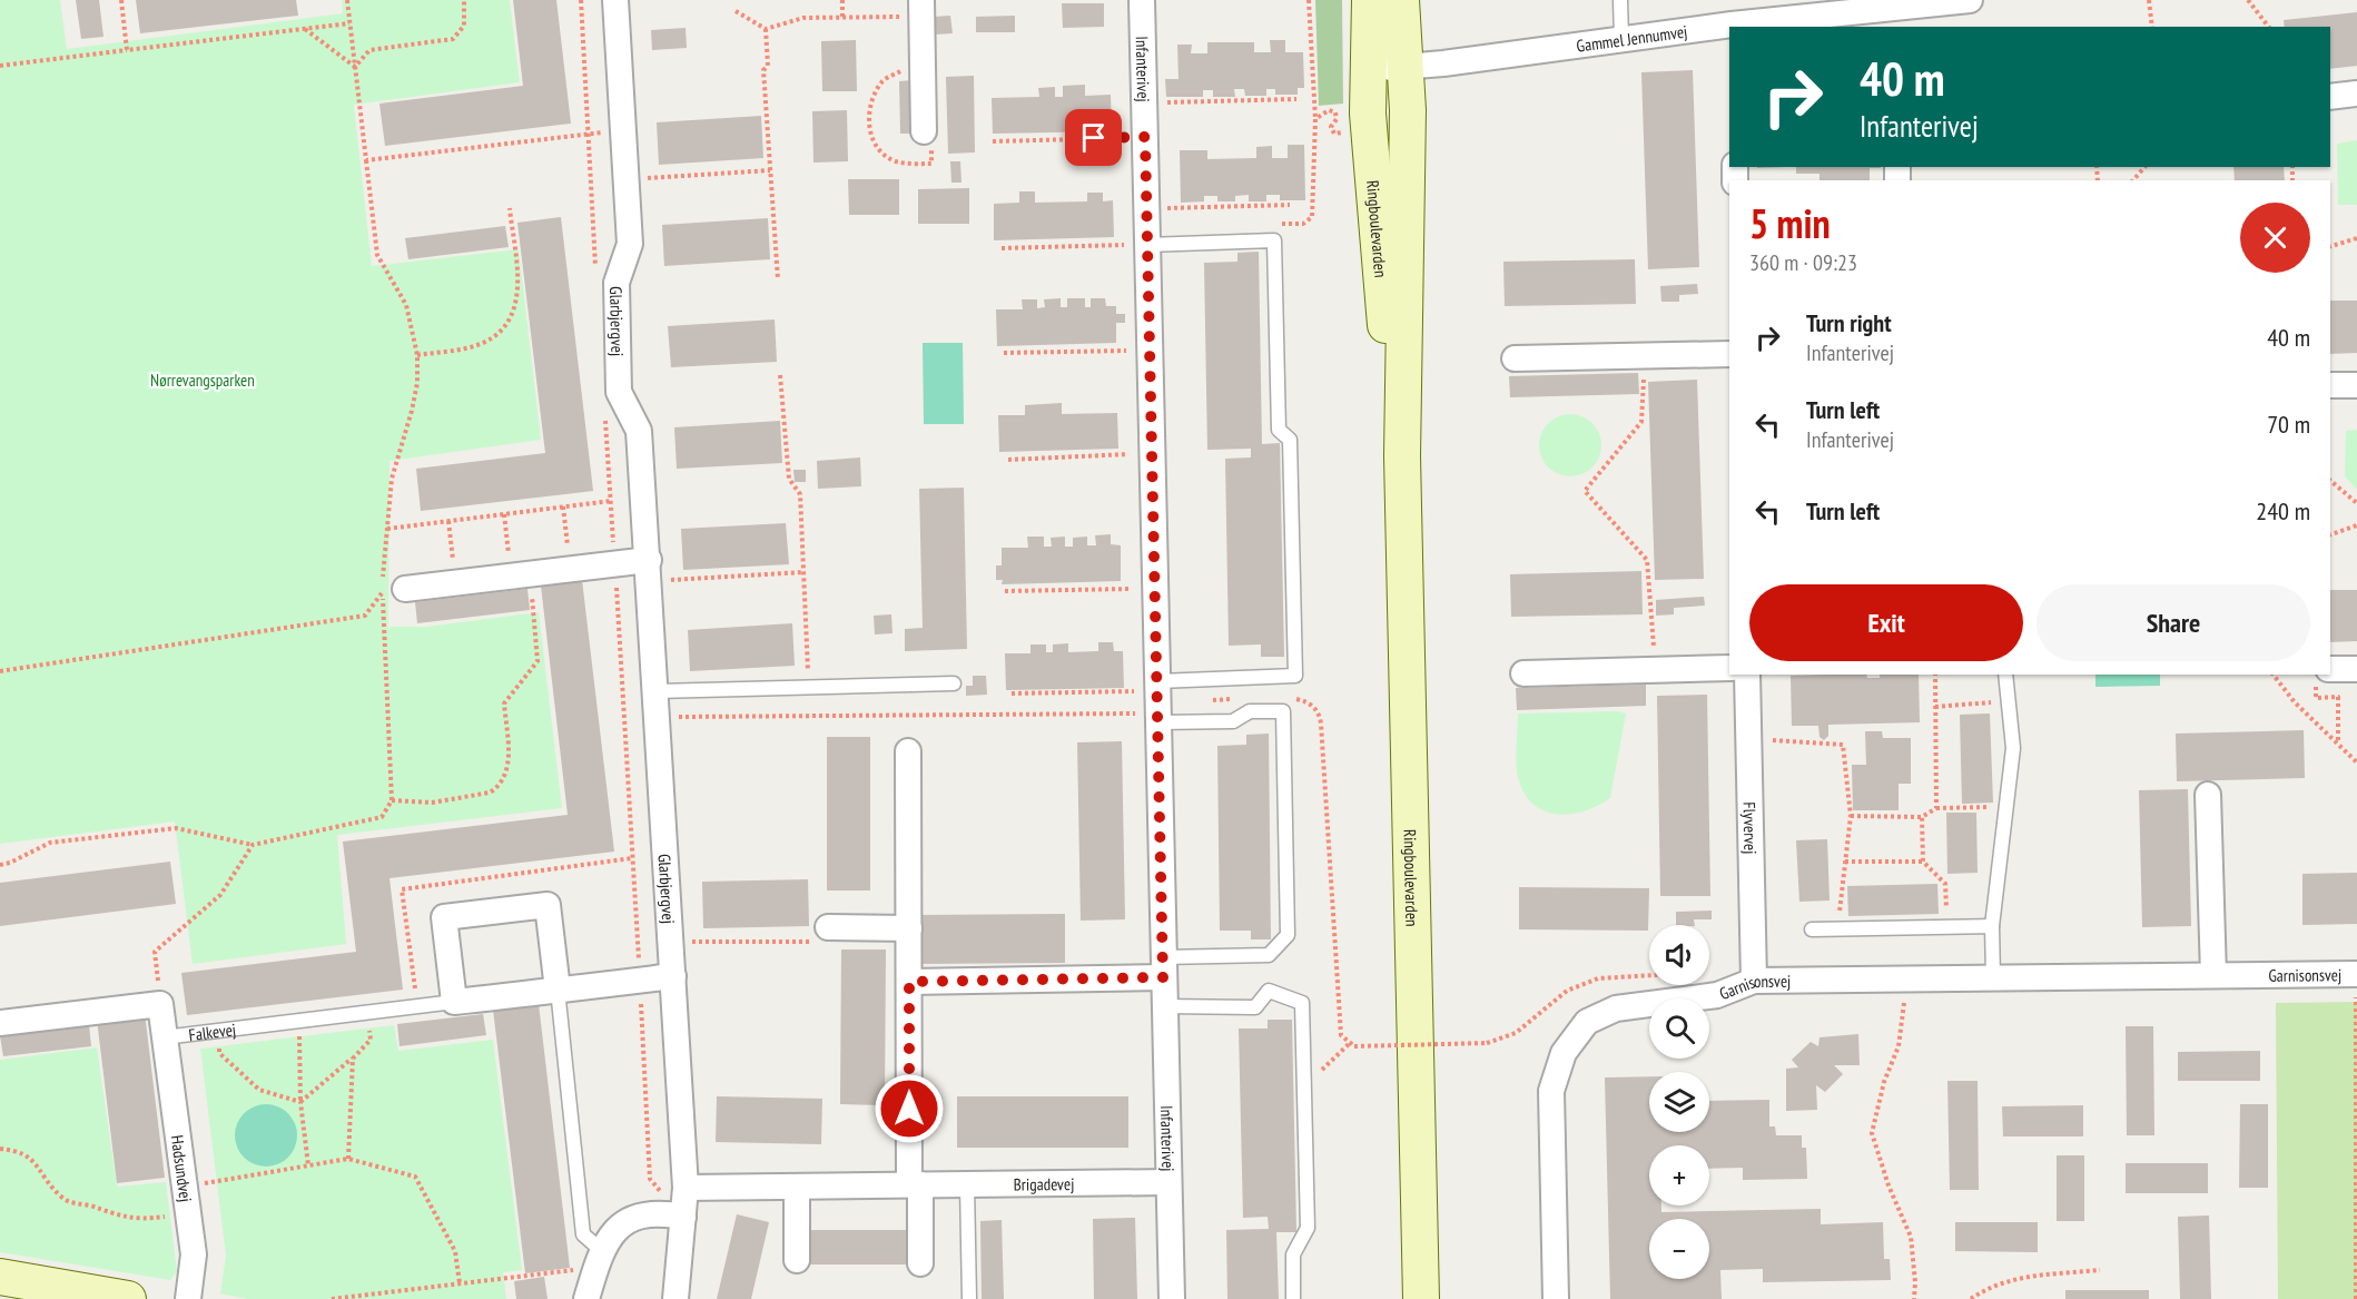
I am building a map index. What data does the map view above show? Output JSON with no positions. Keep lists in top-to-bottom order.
{
  "streets": {
    "main road": ["Ringboulevarden"],
    "street": [
      "Gammel Jennumvej",
      "Infanterivej",
      "Glarbjergvej",
      "Flyvervej",
      "Garnisonsvej",
      "Falkevej",
      "Hadsundvej",
      "Brigadevej"
    ]
  },
  "crossings": [
    ["Gammel Jennumvej", "Ringboulevarden"],
    ["Infanterivej", "Brigadevej"],
    ["Glarbjergvej", "Falkevej"],
    ["Glarbjergvej", "Brigadevej"],
    ["Flyvervej", "Garnisonsvej"],
    ["Falkevej", "Hadsundvej"]
  ],
  "parks": ["Nørrevangsparken"],
  "page": {
    "turn": ["40 m", "Infanterivej"],
    "heading": ["5 min", "360 m · 09:23"],
    "list": [
      {
        "name": "Turn right",
        "note": "Infanterivej",
        "value": "40 m"
      },
      {
        "name": "Turn left",
        "note": "Infanterivej",
        "value": "70 m"
      },
      {
        "name": "Turn left",
        "value": "240 m"
      }
    ],
    "buttons": ["Exit", "Share"],
    "map_buttons": ["+", "−"]
  }
}
